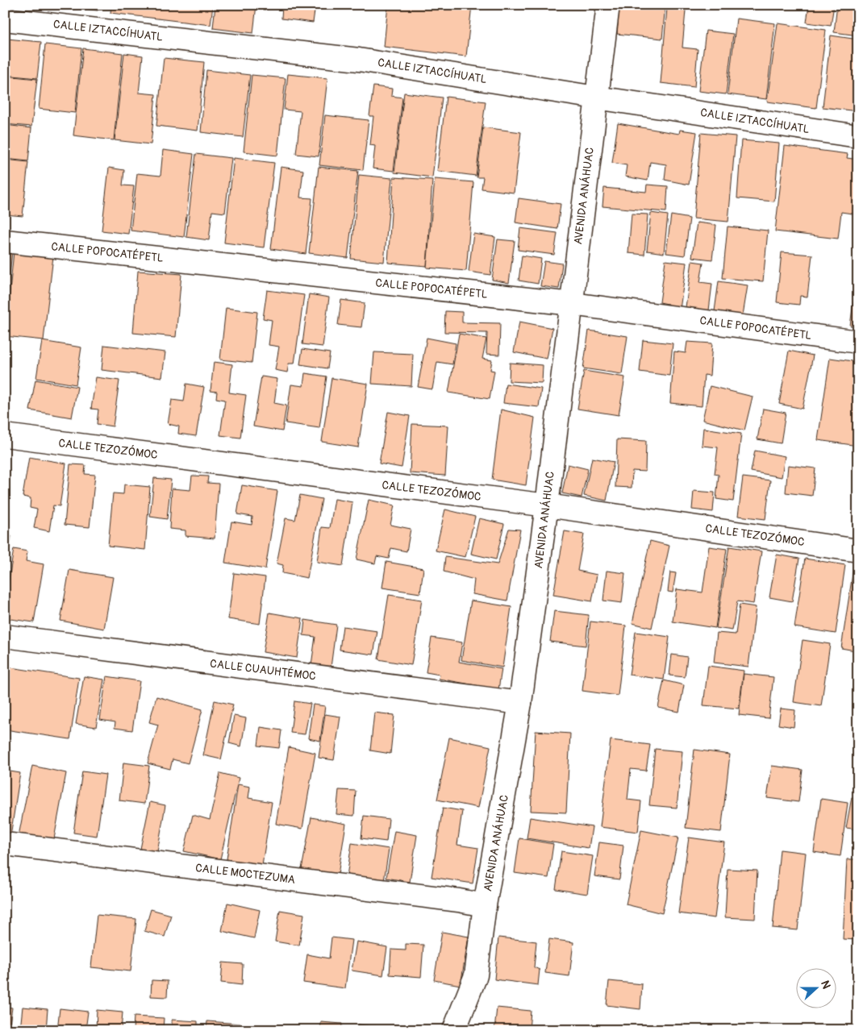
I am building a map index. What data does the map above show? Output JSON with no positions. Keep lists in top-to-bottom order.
{
  "streets": {
    "street": [
      "CALLE IZTACCÍHUATL",
      "AVENIDA ANÁHUAC",
      "CALLE POPOCATÉPETL",
      "CALLE TEZOZÓMOC",
      "CALLE CUAUHTÉMOC",
      "CALLE MOCTEZUMA"
    ]
  },
  "crossings": [
    ["CALLE IZTACCÍHUATL", "AVENIDA ANÁHUAC"],
    ["AVENIDA ANÁHUAC", "CALLE POPOCATÉPETL"],
    ["AVENIDA ANÁHUAC", "CALLE TEZOZÓMOC"],
    ["AVENIDA ANÁHUAC", "CALLE CUAUHTÉMOC"],
    ["AVENIDA ANÁHUAC", "CALLE MOCTEZUMA"]
  ],
  "north": "right"
}
